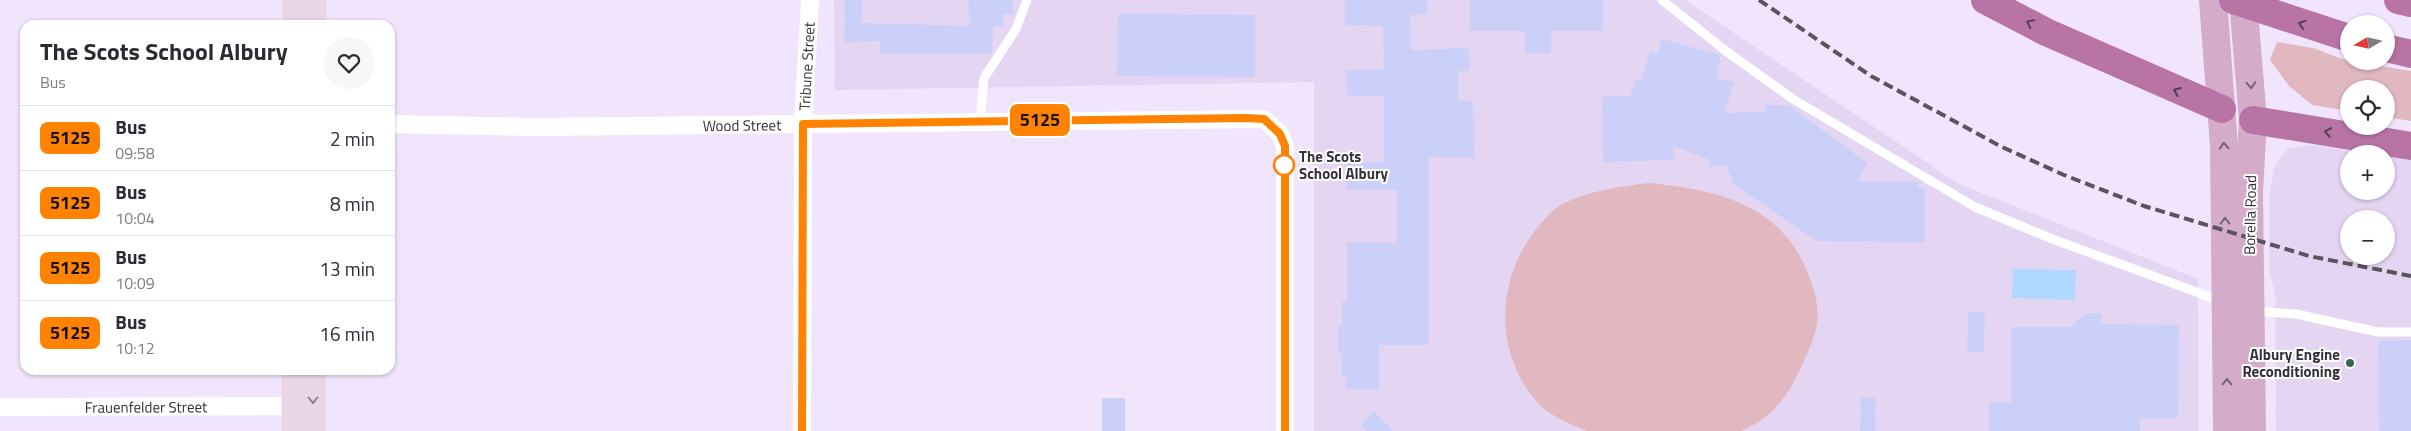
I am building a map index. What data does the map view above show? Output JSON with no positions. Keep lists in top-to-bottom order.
{
  "streets": {
    "main road": ["Borella Road"],
    "street": ["Tribune Street", "Wood Street", "Frauenfelder Street"]
  },
  "crossings": [
    ["Tribune Street", "Wood Street"]
  ],
  "places": ["The Scots School Albury", "Albury Engine Reconditioning"],
  "lines": ["bus line 5125"],
  "north": "left",
  "page": {
    "on_map": "5125",
    "map_buttons": ["+", "−"],
    "heading": ["The Scots School Albury", "Bus"],
    "list": [
      {
        "mark": "5125",
        "name": "Bus",
        "note": "09:58",
        "value": "2 min"
      },
      {
        "mark": "5125",
        "name": "Bus",
        "note": "10:04",
        "value": "8 min"
      },
      {
        "mark": "5125",
        "name": "Bus",
        "note": "10:09",
        "value": "13 min"
      },
      {
        "mark": "5125",
        "name": "Bus",
        "note": "10:12",
        "value": "16 min"
      }
    ]
  }
}
